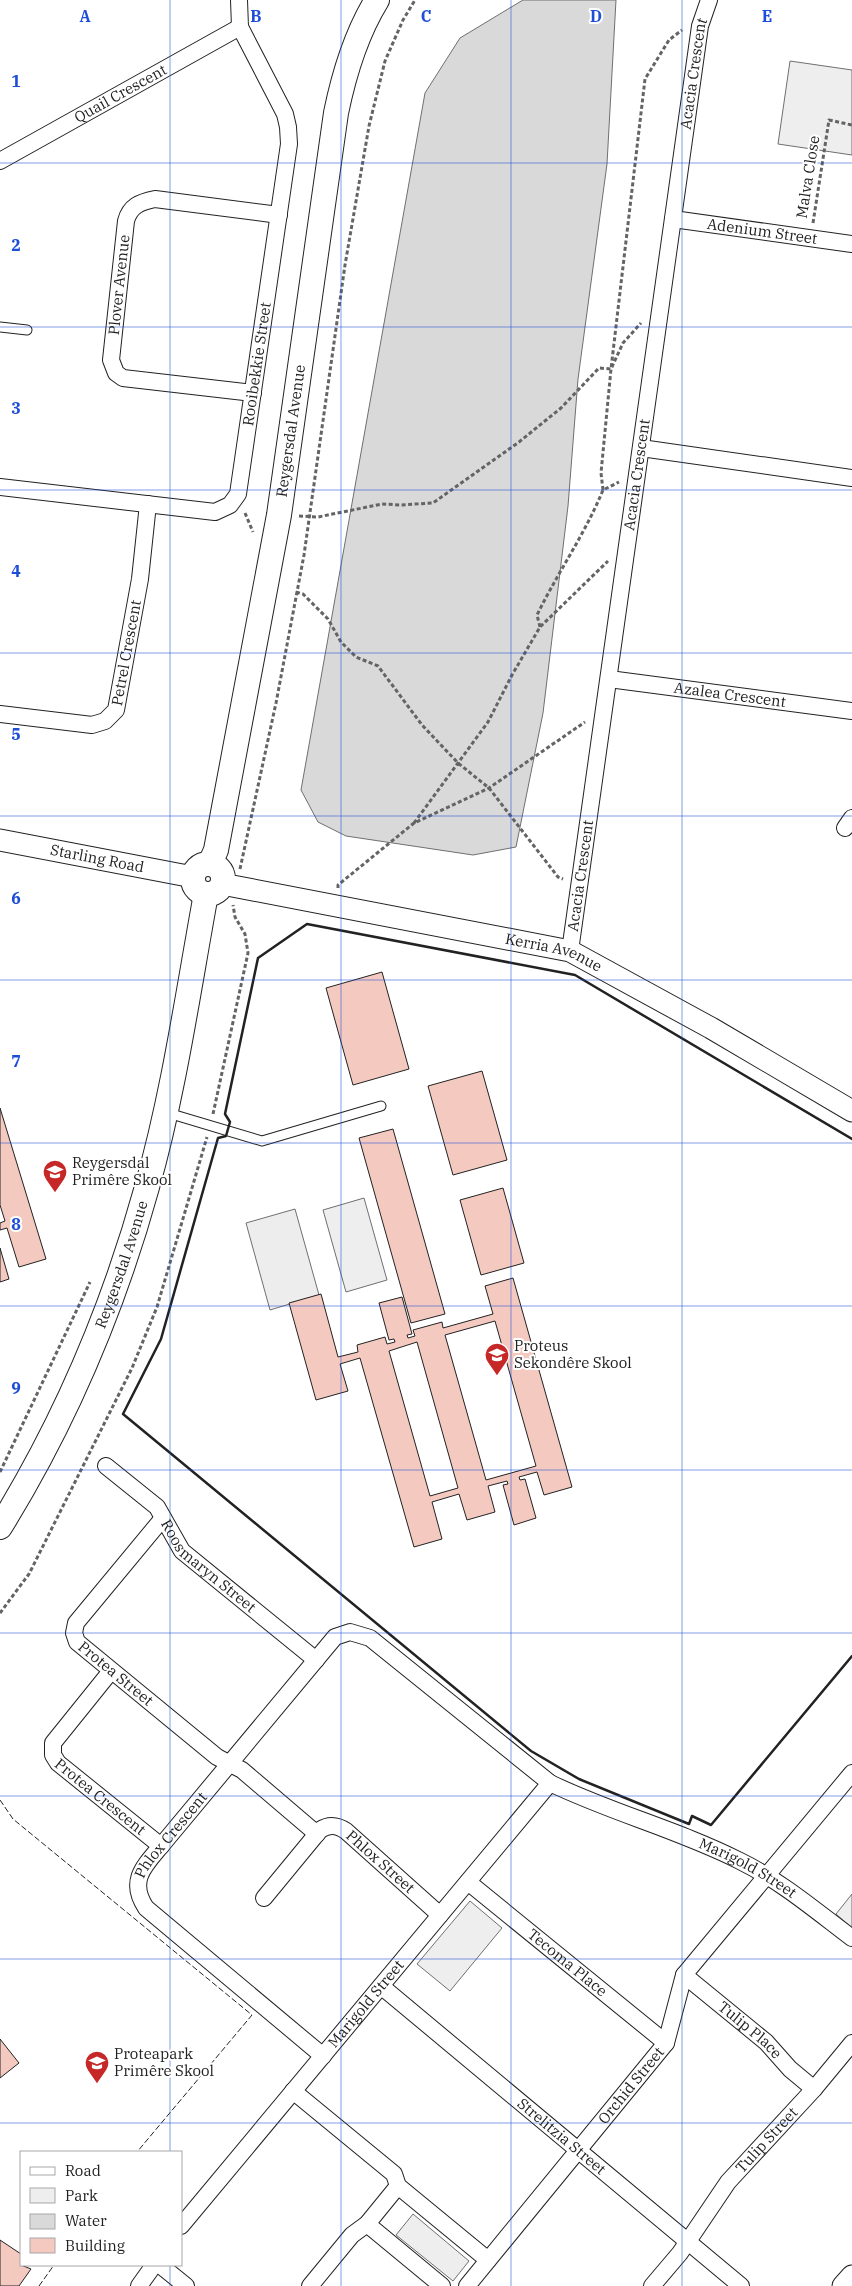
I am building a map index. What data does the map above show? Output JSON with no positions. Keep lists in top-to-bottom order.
{
  "streets": {
    "main road": ["Reygersdal Avenue"],
    "street": [
      "Acacia Crescent",
      "Quail Crescent",
      "Adenium Street",
      "Plover Avenue",
      "Rooibekkie Street",
      "Petrel Crescent",
      "Azalea Crescent",
      "Starling Road",
      "Kerria Avenue",
      "Roosmaryn Street",
      "Protea Street",
      "Protea Crescent",
      "Phlox Crescent",
      "Phlox Street",
      "Marigold Street",
      "Tecoma Place",
      "Tulip Place",
      "Orchid Street",
      "Strelitzia Street",
      "Tulip Street"
    ],
    "path": ["Malva Close"]
  },
  "crossings": [
    ["Acacia Crescent", "Adenium Street"],
    ["Acacia Crescent", "Azalea Crescent"],
    ["Acacia Crescent", "Kerria Avenue"],
    ["Quail Crescent", "Rooibekkie Street"],
    ["Malva Close", "Adenium Street"],
    ["Plover Avenue", "Rooibekkie Street"],
    ["Reygersdal Avenue", "Starling Road"],
    ["Reygersdal Avenue", "Kerria Avenue"],
    ["Starling Road", "Kerria Avenue"],
    ["Roosmaryn Street", "Protea Street"],
    ["Roosmaryn Street", "Phlox Crescent"],
    ["Roosmaryn Street", "Marigold Street"],
    ["Protea Street", "Protea Crescent"],
    ["Protea Street", "Phlox Crescent"],
    ["Protea Crescent", "Phlox Crescent"],
    ["Phlox Crescent", "Marigold Street"],
    ["Phlox Street", "Marigold Street"],
    ["Marigold Street", "Tecoma Place"],
    ["Marigold Street", "Orchid Street"],
    ["Marigold Street", "Strelitzia Street"],
    ["Tecoma Place", "Orchid Street"],
    ["Tulip Place", "Orchid Street"],
    ["Tulip Place", "Tulip Street"],
    ["Orchid Street", "Strelitzia Street"],
    ["Strelitzia Street", "Tulip Street"]
  ],
  "places": {
    "school or university": ["Reygersdal Primêre Skool", "Proteus Sekondêre Skool", "Proteapark Primêre Skool"]
  },
  "legend": [
    "Road",
    "Park",
    "Water",
    "Building"
  ],
  "grid": {
    "columns": [
      "A",
      "B",
      "C",
      "D",
      "E"
    ],
    "rows": [
      "1",
      "2",
      "3",
      "4",
      "5",
      "6",
      "7",
      "8",
      "9"
    ]
  }
}
